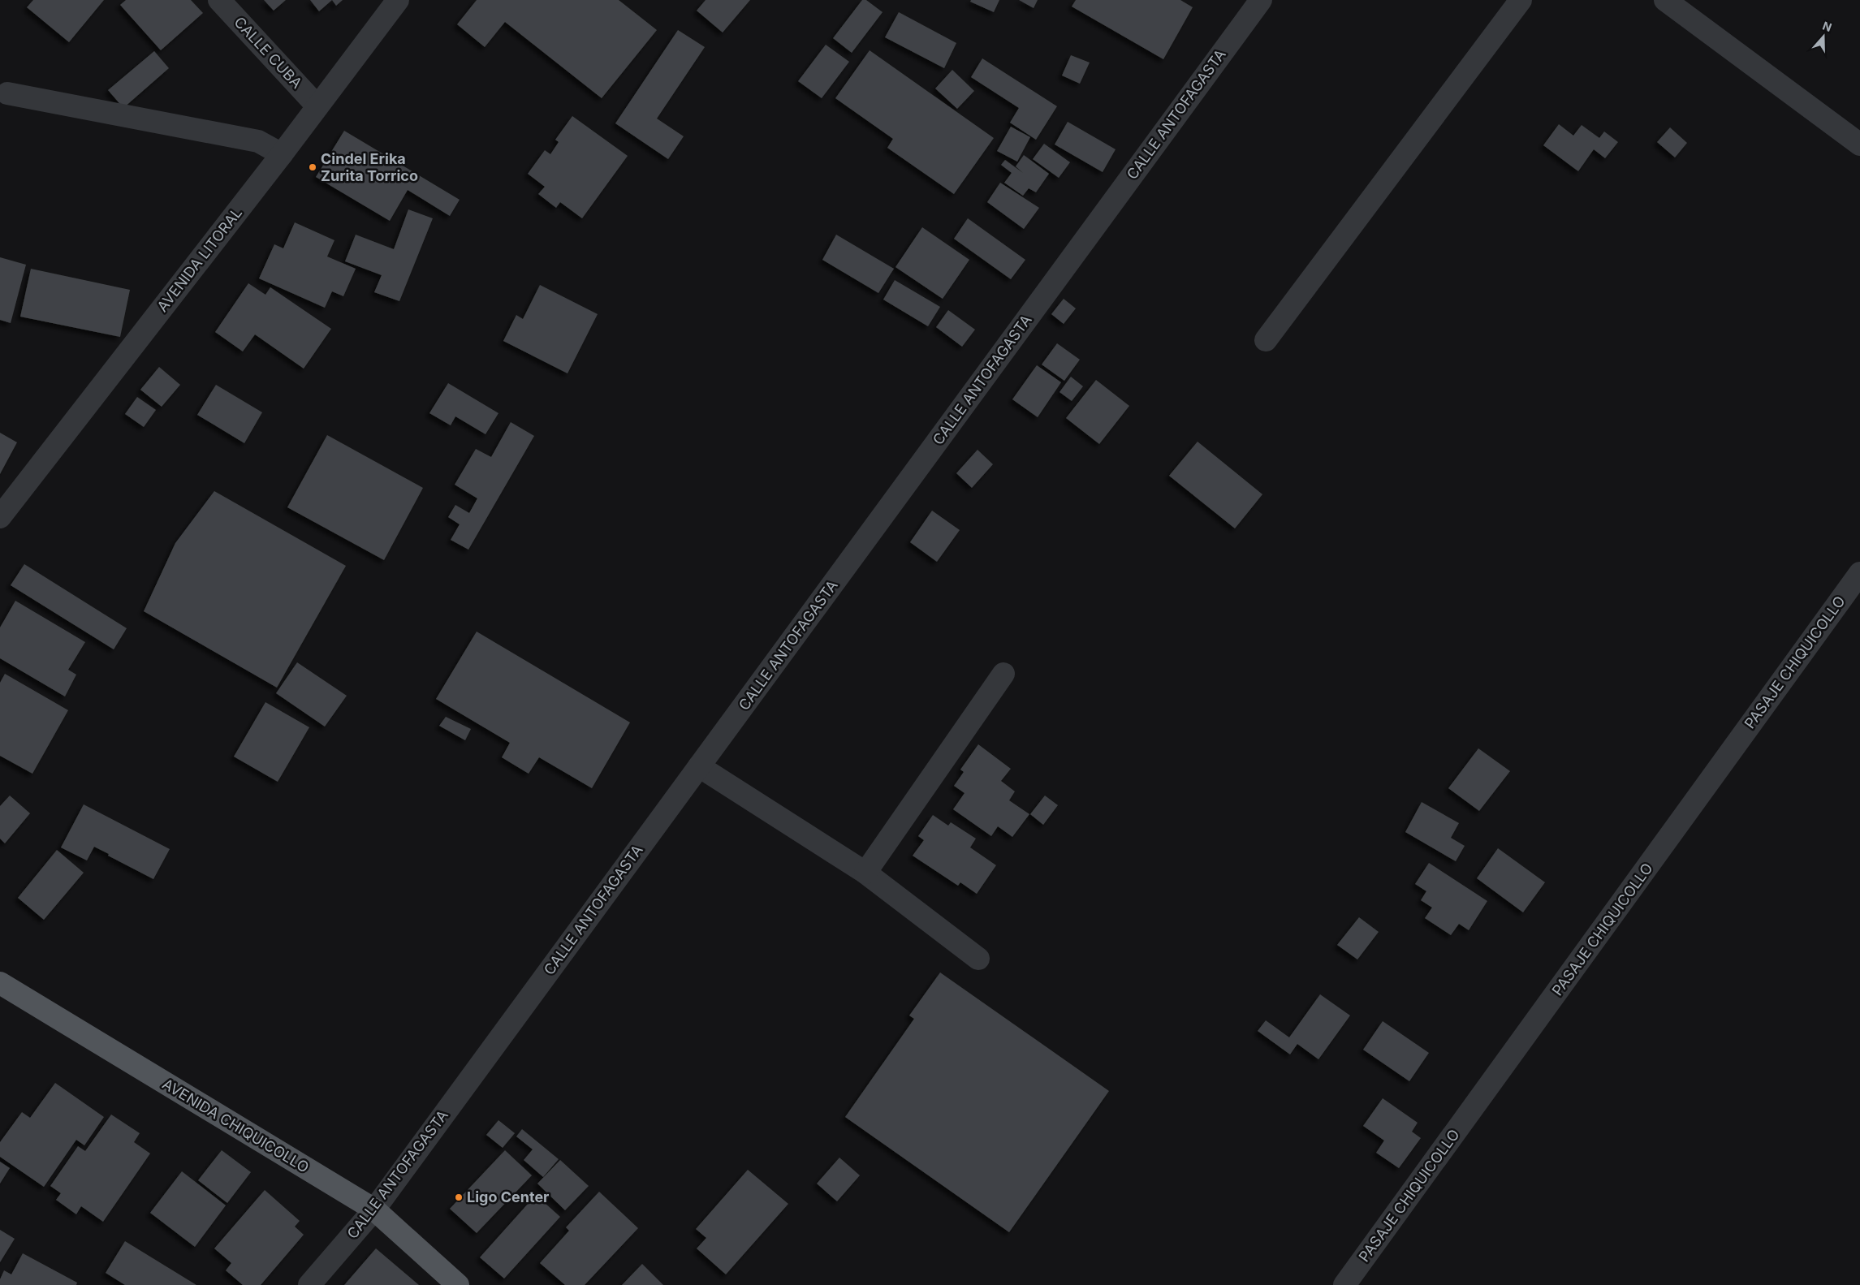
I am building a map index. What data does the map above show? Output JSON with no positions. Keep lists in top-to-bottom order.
{
  "streets": {
    "main road": ["AVENIDA CHIQUICOLLO"],
    "street": [
      "CALLE CUBA",
      "CALLE ANTOFAGASTA",
      "AVENIDA LITORAL",
      "PASAJE CHIQUICOLLO"
    ]
  },
  "crossings": [
    ["CALLE CUBA", "AVENIDA LITORAL"],
    ["CALLE ANTOFAGASTA", "AVENIDA CHIQUICOLLO"]
  ],
  "places": ["Cindel Erika Zurita Torrico", "Ligo Center"],
  "north": "top"
}
